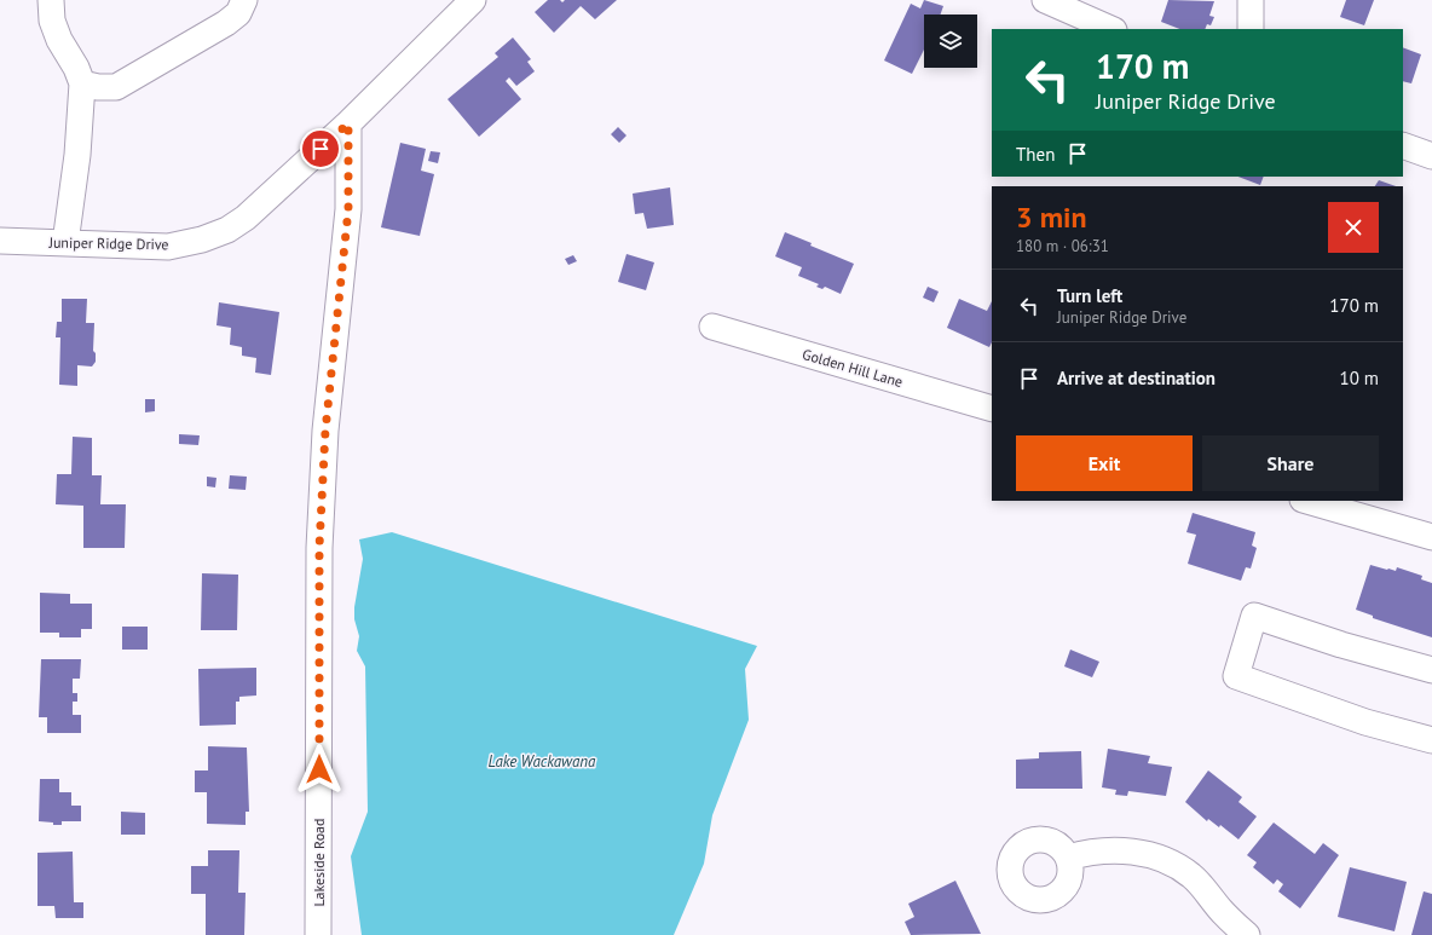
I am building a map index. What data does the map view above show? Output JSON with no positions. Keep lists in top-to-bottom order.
{
  "streets": {
    "street": ["Juniper Ridge Drive", "Golden Hill Lane", "Lakeside Road"]
  },
  "crossings": [
    ["Juniper Ridge Drive", "Lakeside Road"]
  ],
  "water": ["Lake Wackawana"],
  "page": {
    "turn": ["170 m", "Juniper Ridge Drive"],
    "then": "Then",
    "heading": ["3 min", "180 m · 06:31"],
    "list": [
      {
        "name": "Turn left",
        "note": "Juniper Ridge Drive",
        "value": "170 m"
      },
      {
        "name": "Arrive at destination",
        "value": "10 m"
      }
    ],
    "buttons": ["Exit", "Share"]
  }
}
